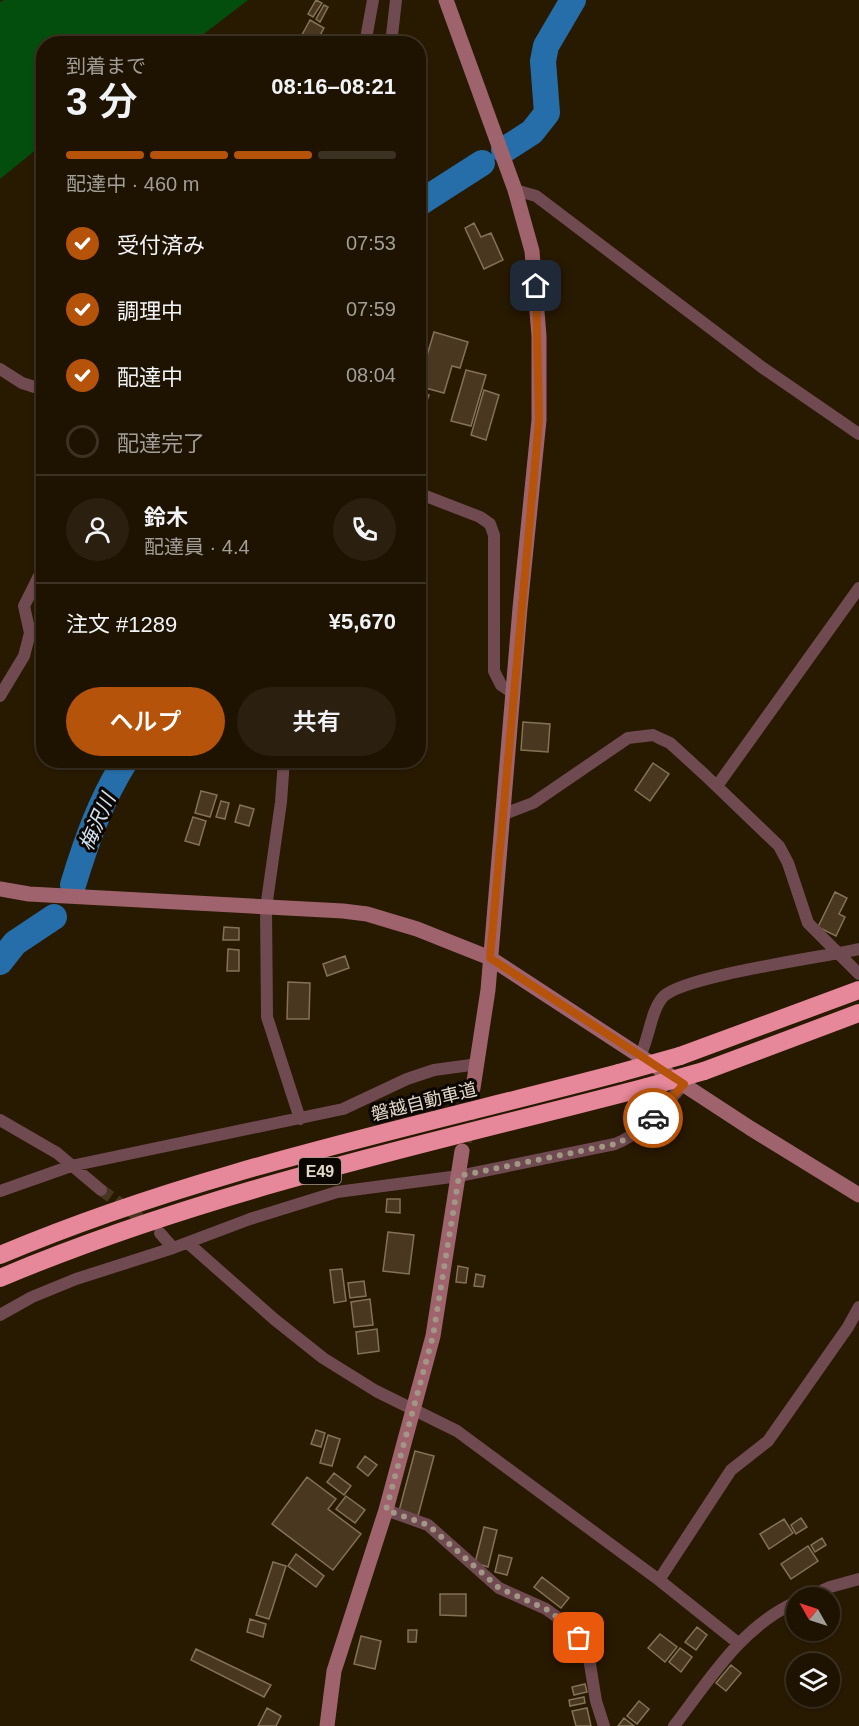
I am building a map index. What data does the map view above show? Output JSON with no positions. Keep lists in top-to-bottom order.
{
  "streets": {
    "highway": ["磐越自動車道", "E49"]
  },
  "water": ["梅沢川"],
  "north": "top left",
  "page": {
    "heading": ["3 分", "到着まで", "08:16–08:21"],
    "panel": [
      "鈴木",
      "配達員 · 4.4",
      "注文 #1289",
      "¥5,670"
    ],
    "bar": "配達中 · 460 m",
    "list": [
      ["受付済み", "07:53"],
      ["調理中", "07:59"],
      ["配達中", "08:04"],
      "配達完了"
    ],
    "buttons": ["ヘルプ", "共有"]
  }
}
